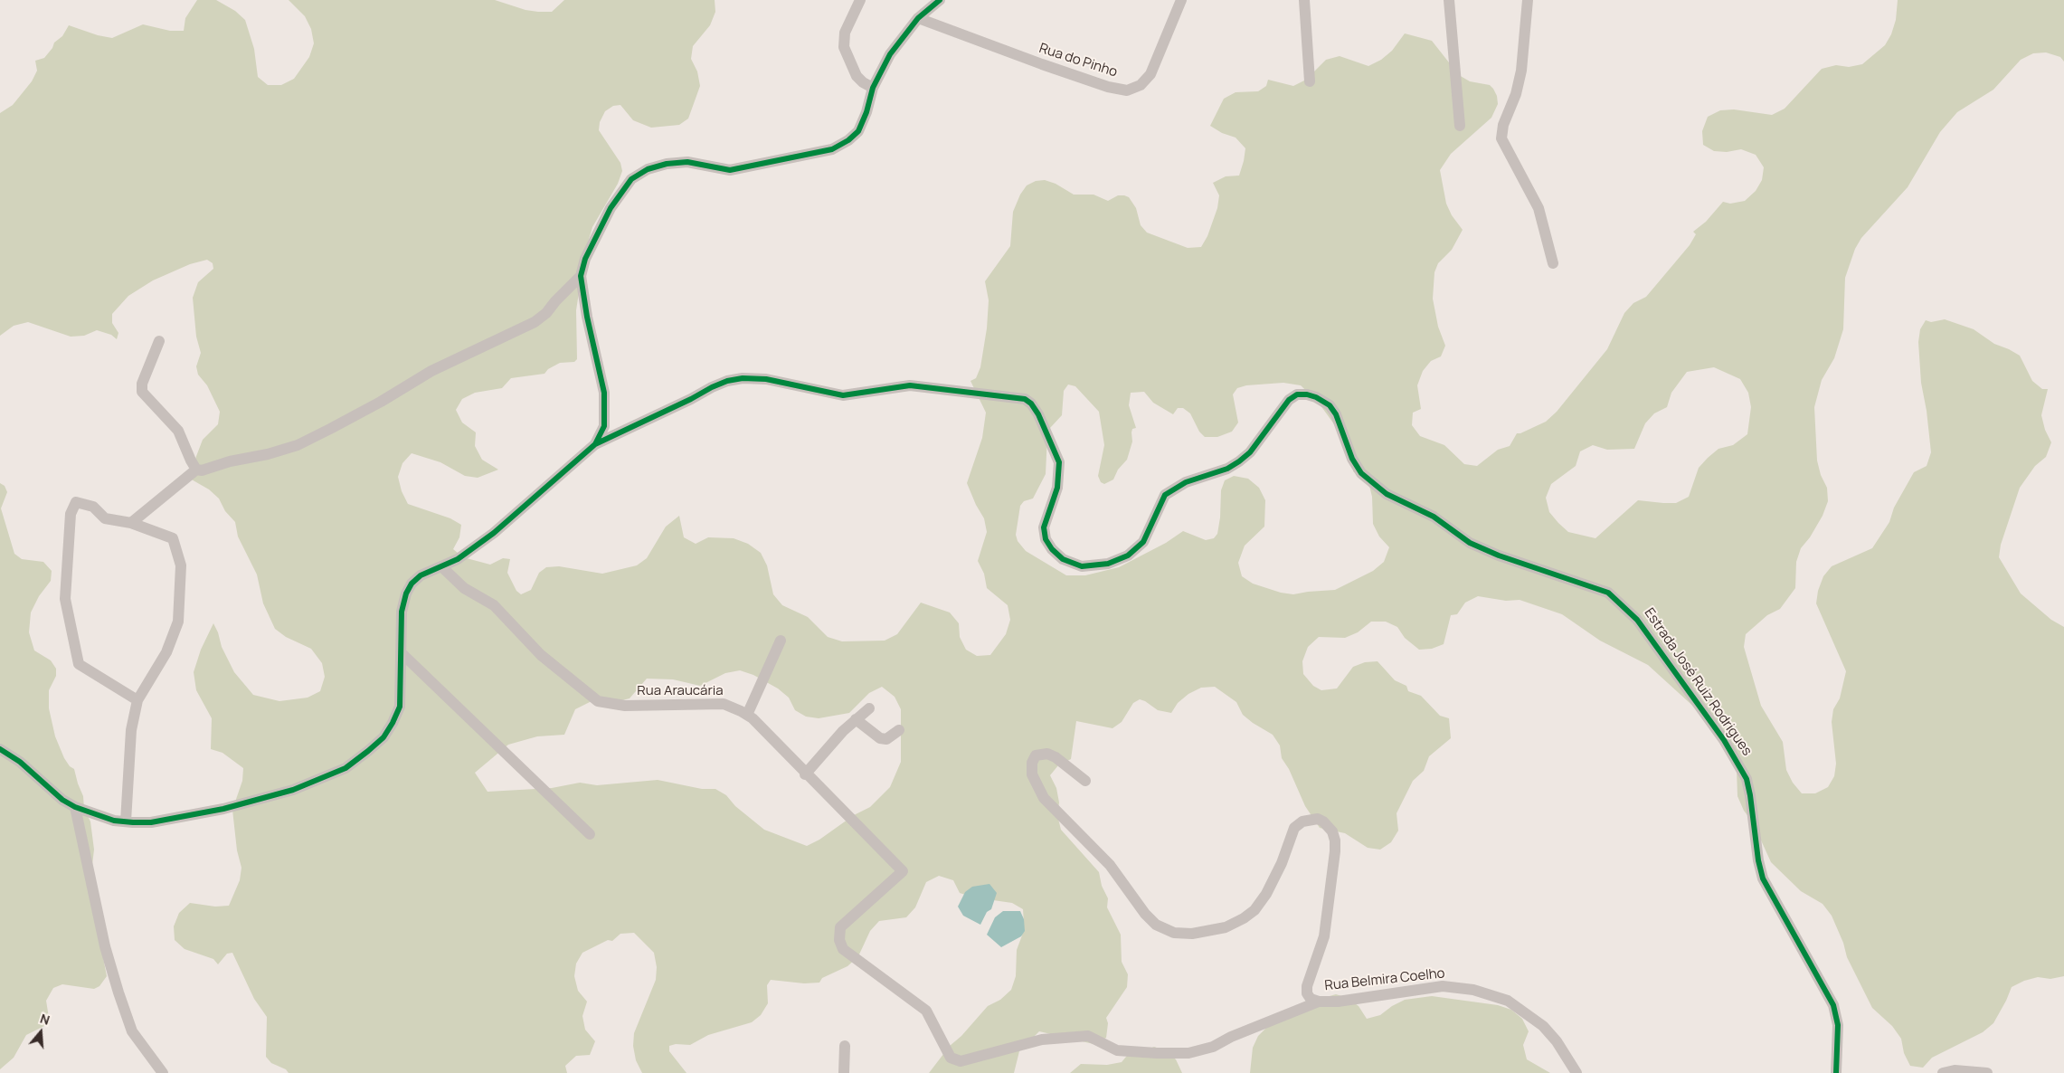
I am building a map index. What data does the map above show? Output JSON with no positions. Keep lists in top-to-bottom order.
{
  "streets": {
    "street": [
      "Rua do Pinho",
      "Estrada José Ruiz Rodrigues",
      "Rua Araucária",
      "Rua Belmira Coelho"
    ]
  },
  "crossings": [
    ["Rua Araucária", "Rua Belmira Coelho"]
  ],
  "north": "top"
}
